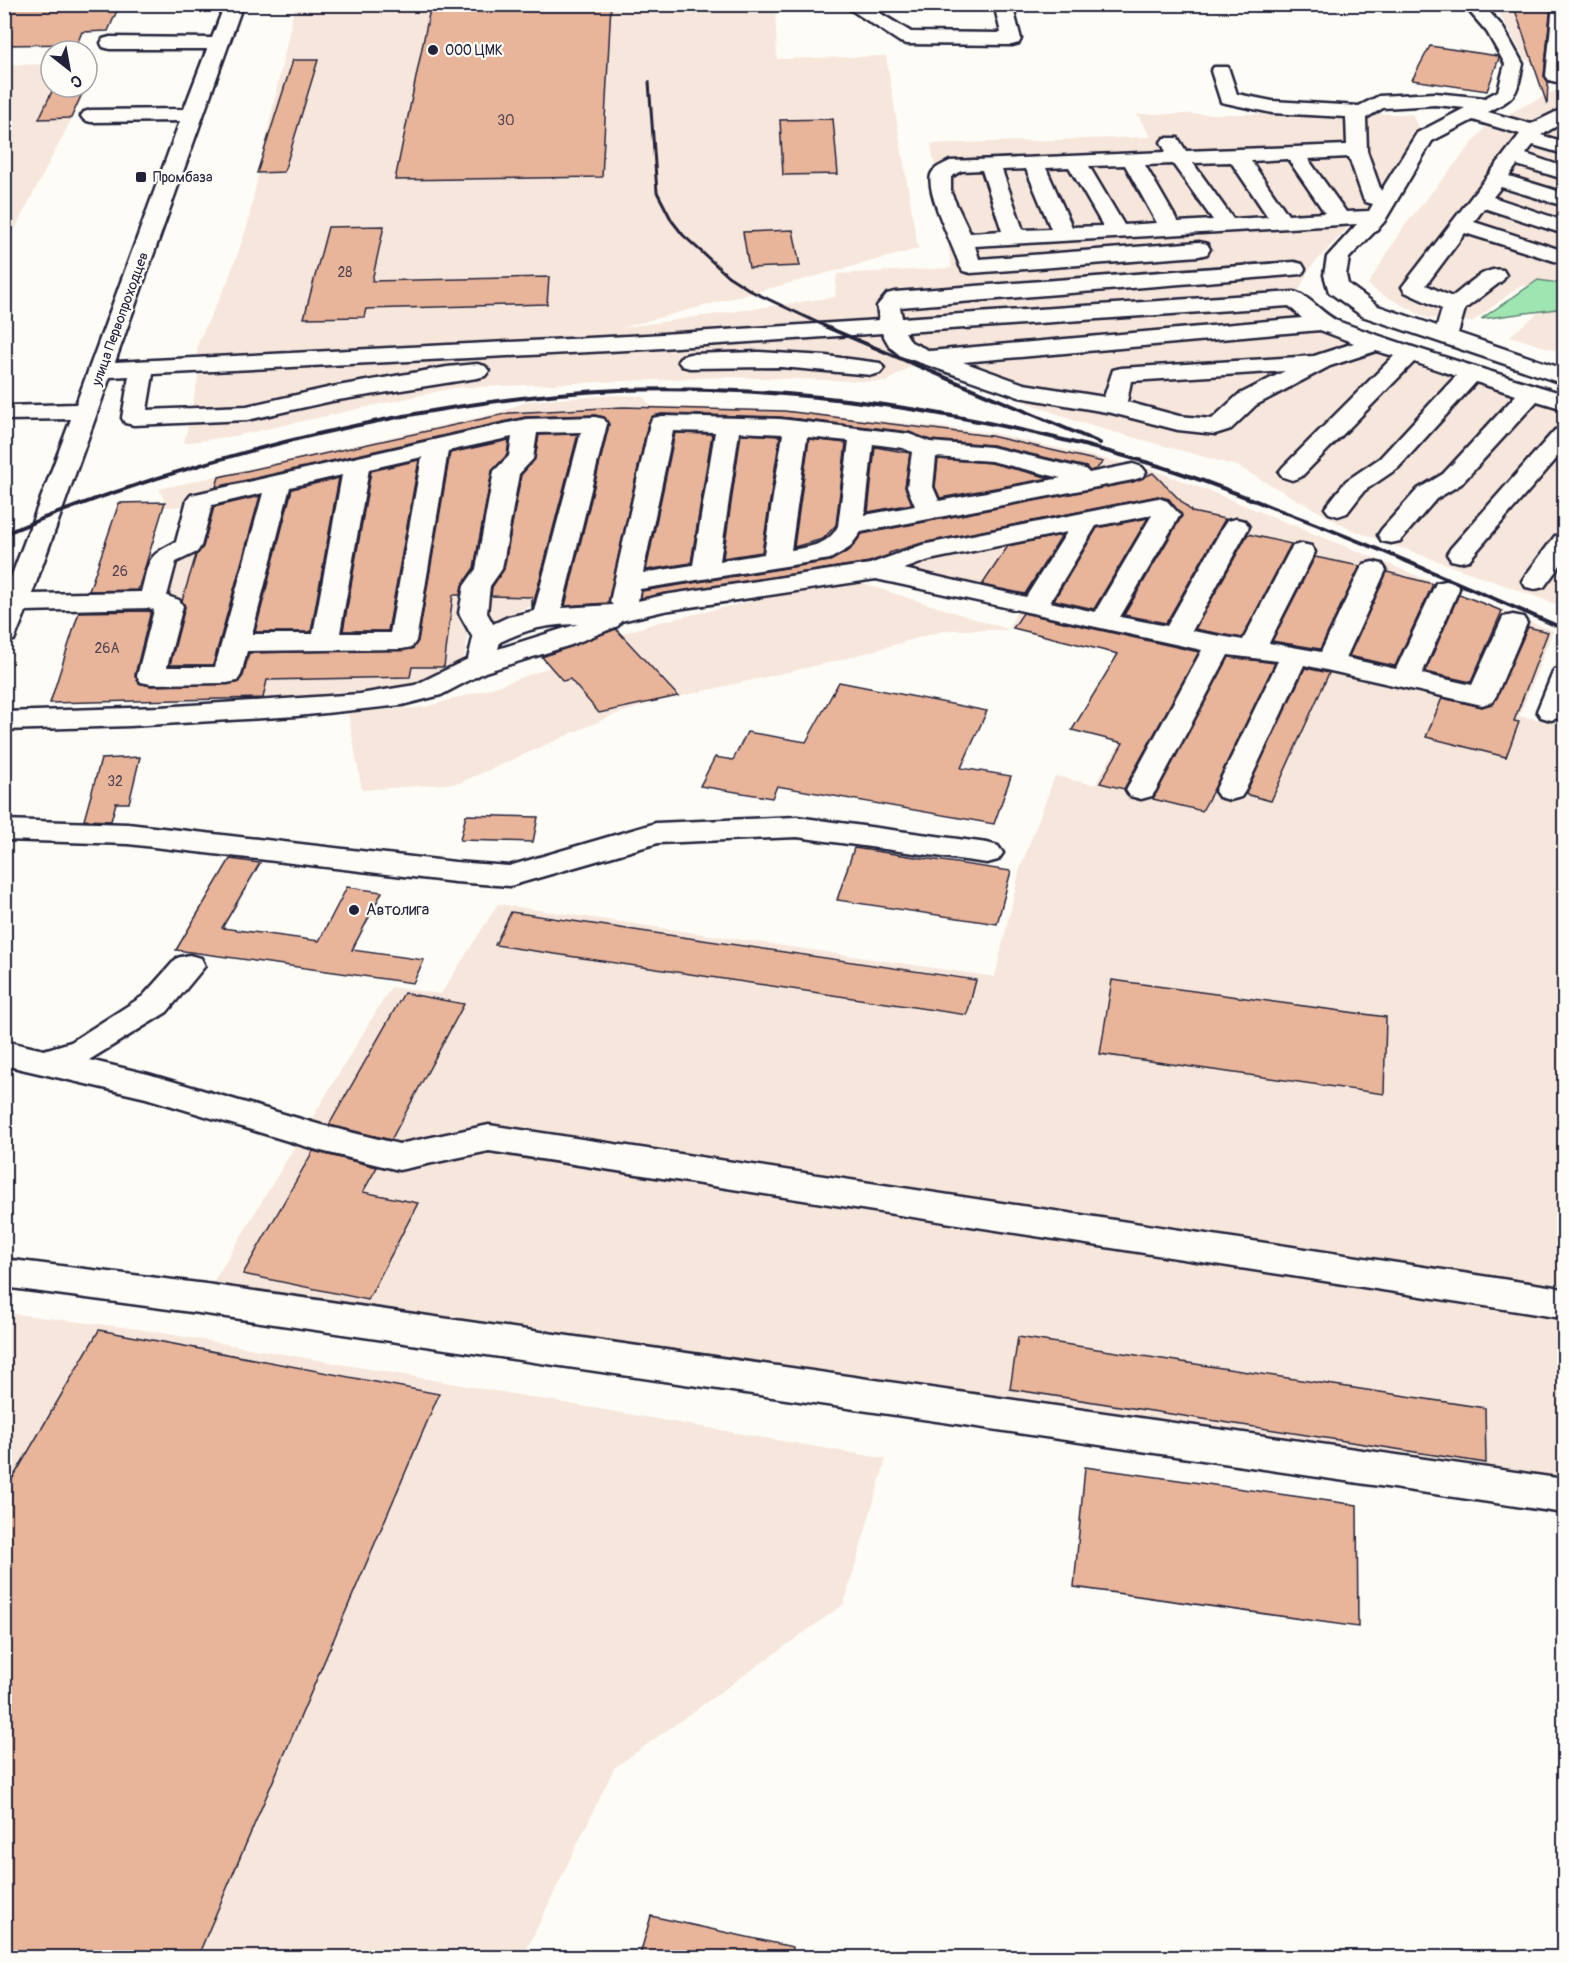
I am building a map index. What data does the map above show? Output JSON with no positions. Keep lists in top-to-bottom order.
{
  "streets": {
    "street": ["улица Первопроходцев"]
  },
  "places": {
    "other": ["ООО ЦМК", "Автолига"],
    "transit": ["Промбаза"]
  },
  "house_numbers": [
    "30",
    "28",
    "26",
    "26А",
    "32"
  ],
  "north": "bottom right"
}
